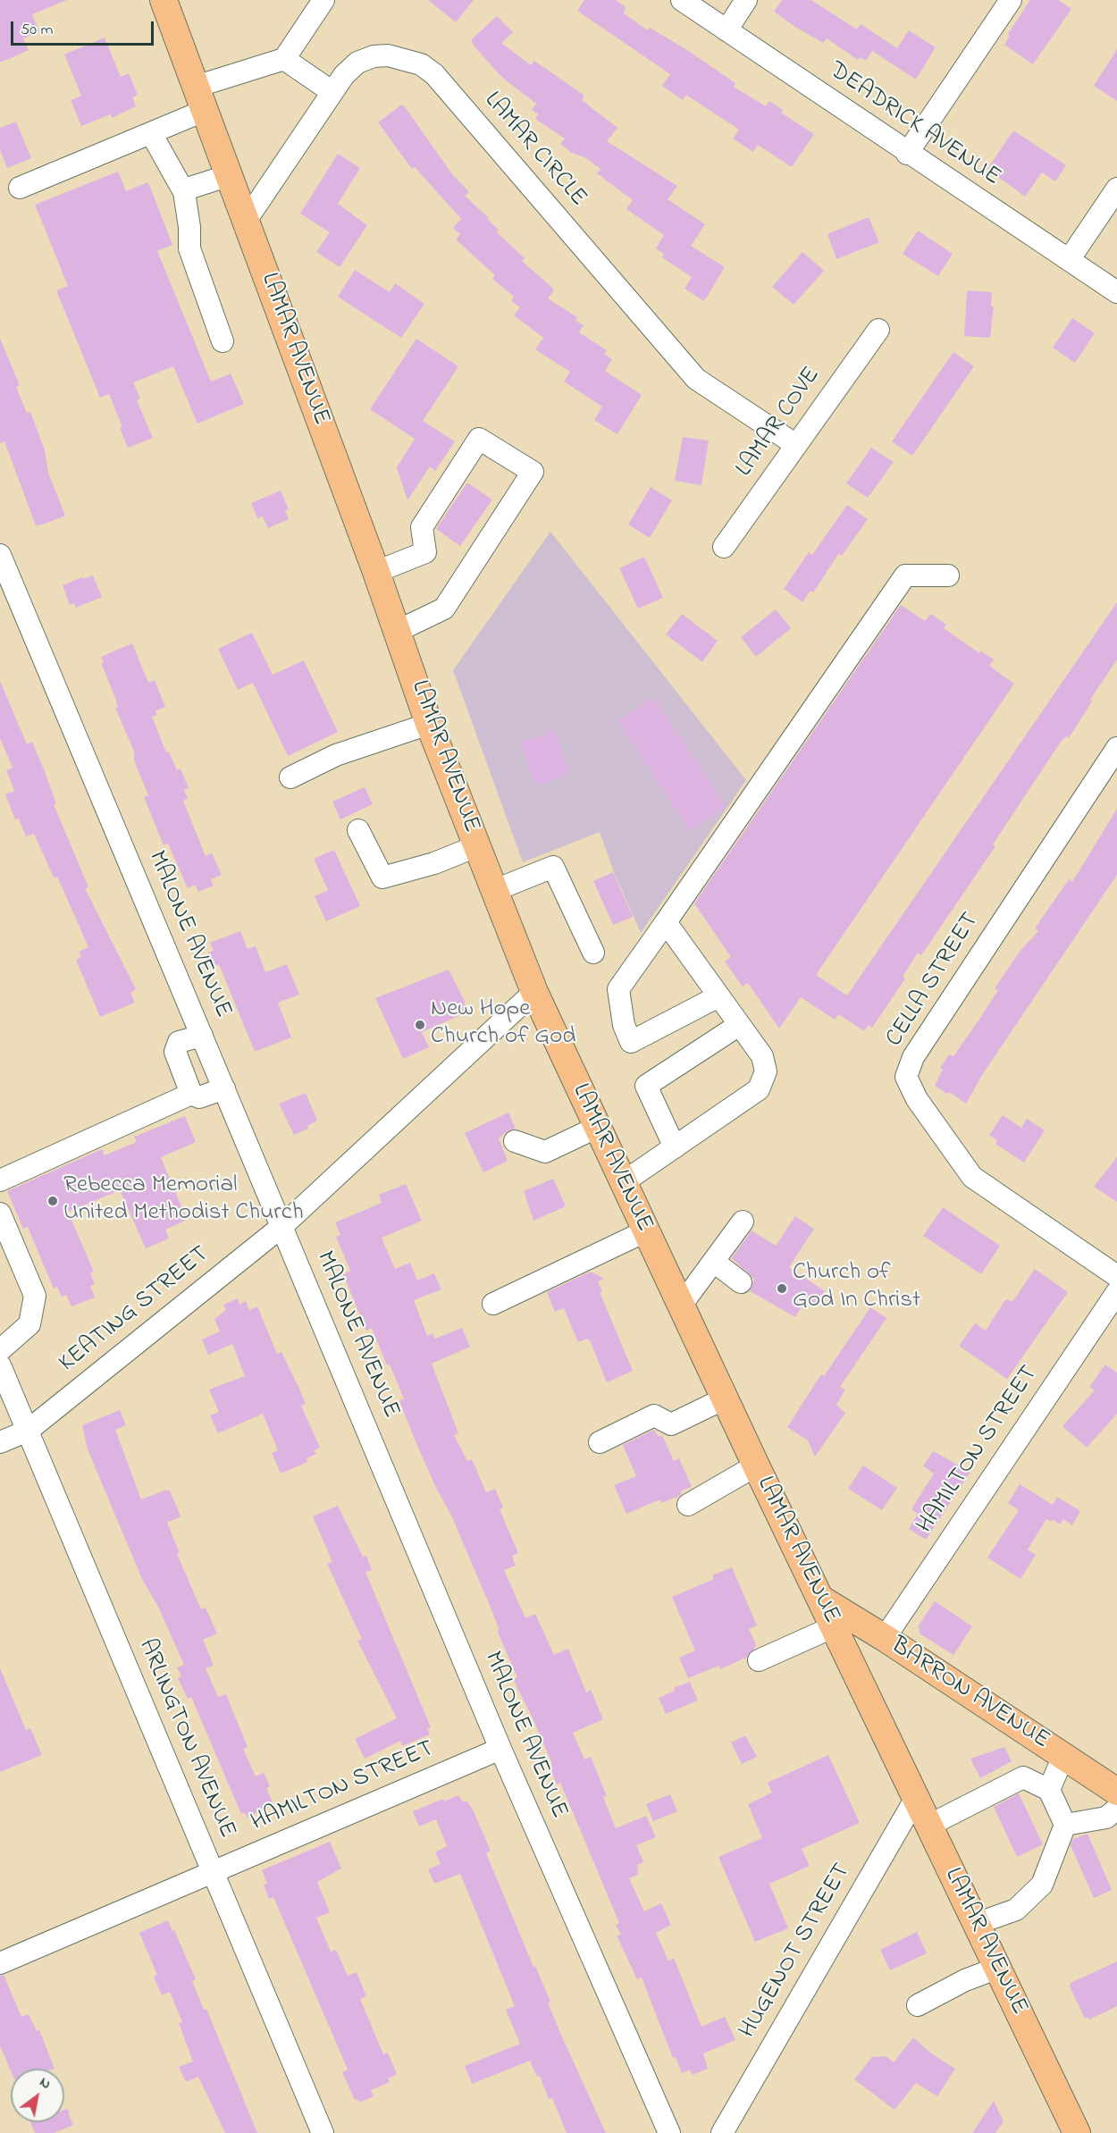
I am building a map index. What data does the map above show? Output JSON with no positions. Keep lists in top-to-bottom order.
{
  "streets": {
    "main road": ["LAMAR AVENUE", "BARRON AVENUE"],
    "street": [
      "DEADRICK AVENUE",
      "LAMAR CIRCLE",
      "LAMAR COVE",
      "MALONE AVENUE",
      "CELLA STREET",
      "KEATING STREET",
      "HAMILTON STREET",
      "ARLINGTON AVENUE",
      "HUGENOT STREET"
    ]
  },
  "crossings": [
    ["LAMAR CIRCLE", "LAMAR AVENUE"],
    ["LAMAR CIRCLE", "LAMAR COVE"],
    ["LAMAR AVENUE", "KEATING STREET"],
    ["LAMAR AVENUE", "BARRON AVENUE"],
    ["LAMAR AVENUE", "HUGENOT STREET"],
    ["MALONE AVENUE", "KEATING STREET"],
    ["MALONE AVENUE", "HAMILTON STREET"],
    ["KEATING STREET", "ARLINGTON AVENUE"],
    ["HAMILTON STREET", "BARRON AVENUE"],
    ["HAMILTON STREET", "ARLINGTON AVENUE"]
  ],
  "places": ["New Hope Church of God", "Rebecca Memorial United Methodist Church", "Church of God In Christ"],
  "scale_bar": "50 m",
  "north": "top right"
}
